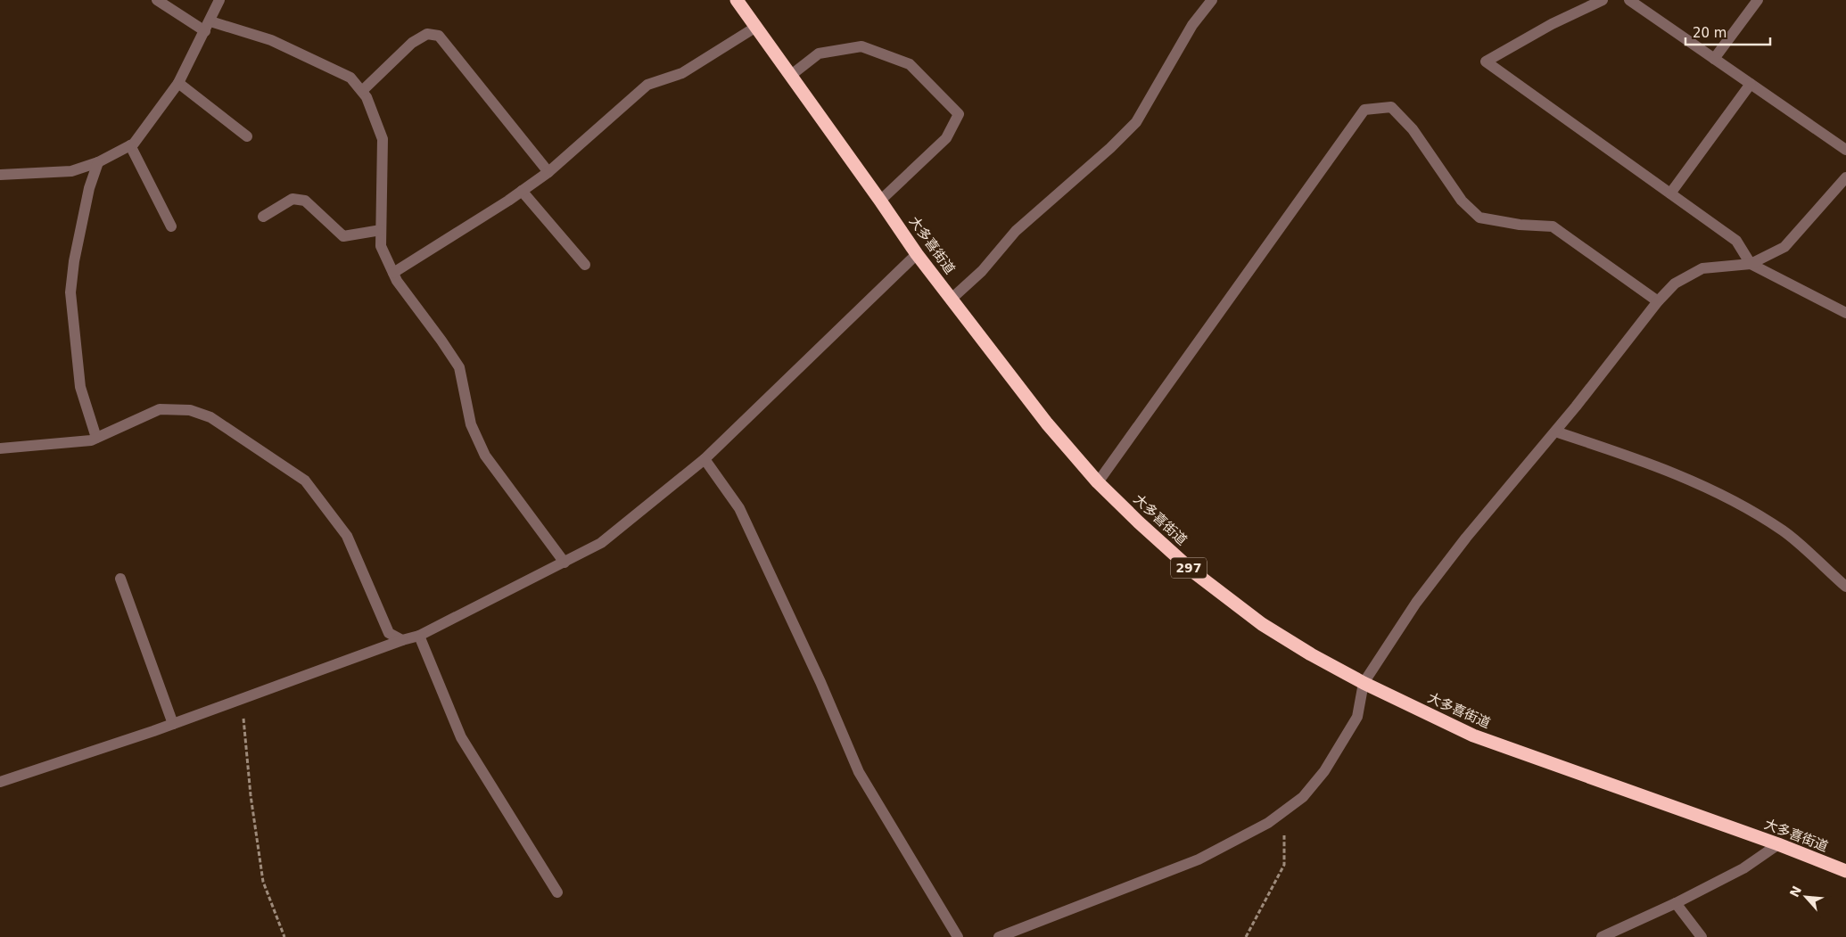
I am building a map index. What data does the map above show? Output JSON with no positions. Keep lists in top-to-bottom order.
{
  "streets": {
    "highway": ["大多喜街道", "297"]
  },
  "scale_bar": "20 m",
  "north": "top left"
}
